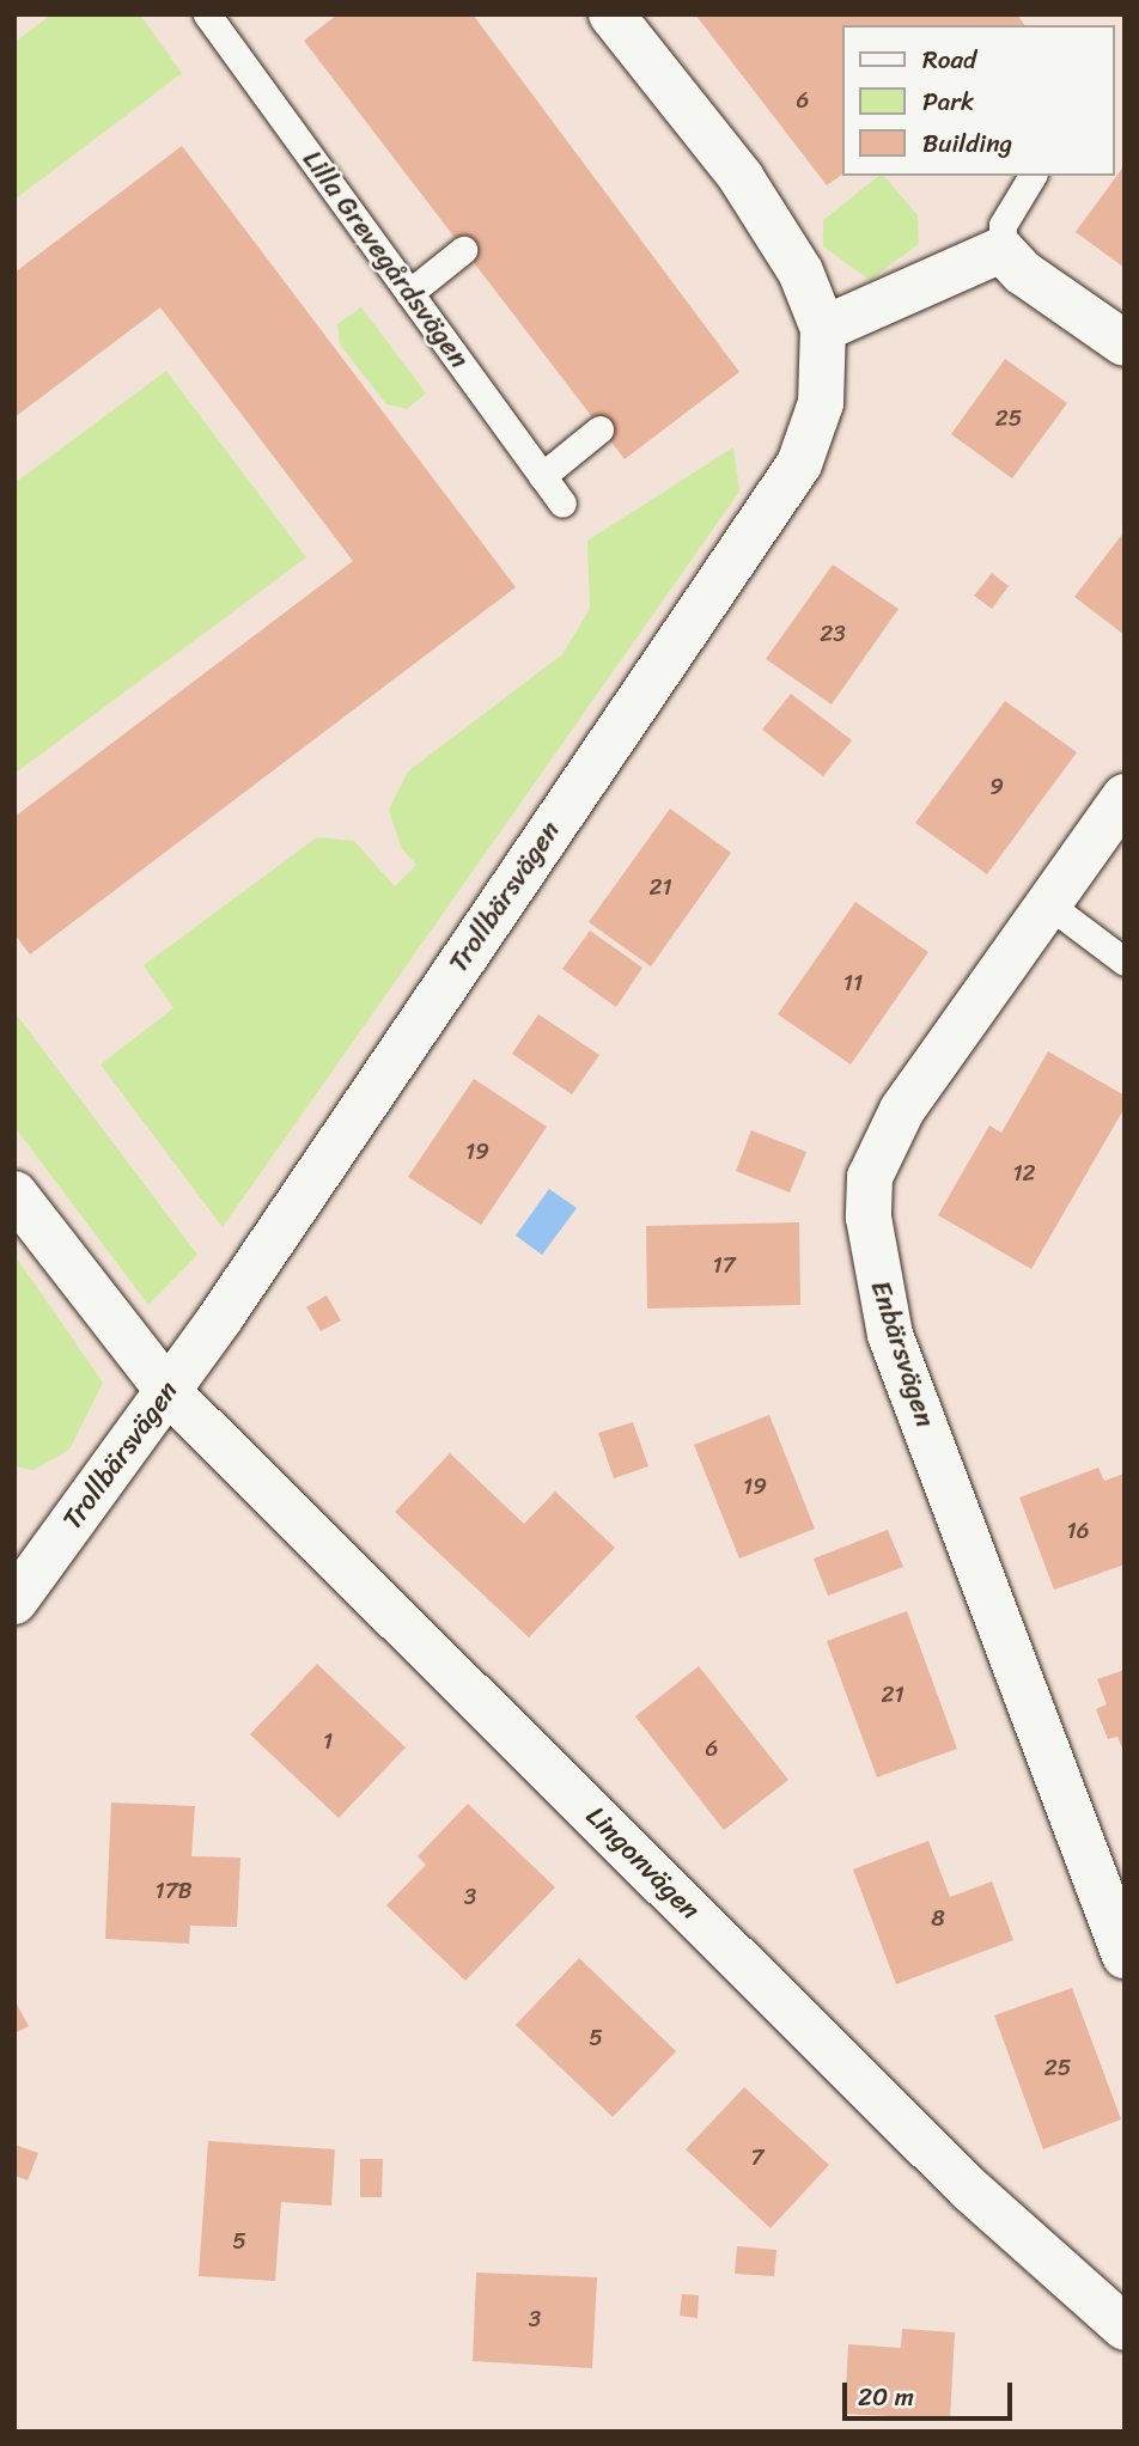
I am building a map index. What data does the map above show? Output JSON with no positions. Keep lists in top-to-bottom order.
{
  "streets": {
    "street": ["Trollbärsvägen", "Enbärsvägen", "Lingonvägen"],
    "lane": ["Lilla Grevegårdsvägen"]
  },
  "crossings": [
    ["Trollbärsvägen", "Lingonvägen"]
  ],
  "house_numbers": [
    "6",
    "25",
    "23",
    "9",
    "21",
    "11",
    "19",
    "12",
    "17",
    "19",
    "16",
    "21",
    "1",
    "6",
    "17B",
    "3",
    "8",
    "5",
    "25",
    "7",
    "5",
    "3"
  ],
  "legend": ["Road", "Park", "Building"],
  "scale_bar": "20 m"
}
